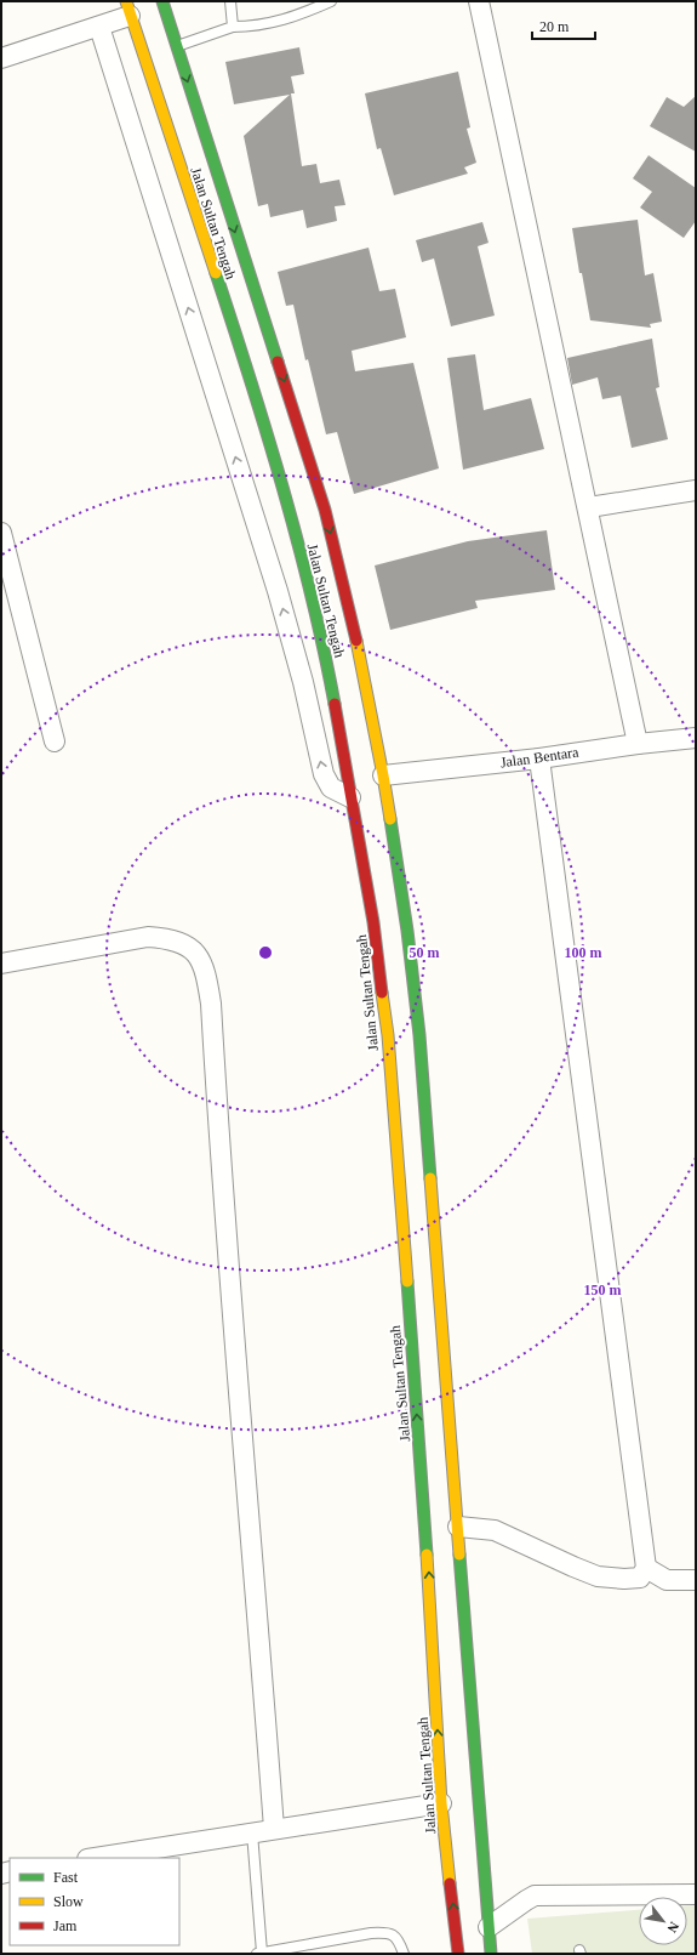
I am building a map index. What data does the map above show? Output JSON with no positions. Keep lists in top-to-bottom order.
{
  "streets": {
    "main road": ["Jalan Sultan Tengah"],
    "street": ["Jalan Bentara"]
  },
  "crossings": [
    ["Jalan Sultan Tengah", "Jalan Bentara"]
  ],
  "legend": ["Fast", "Slow", "Jam"],
  "scale_bar": "20 m",
  "north": "bottom right",
  "rings": ["50 m", "100 m", "150 m"]
}
